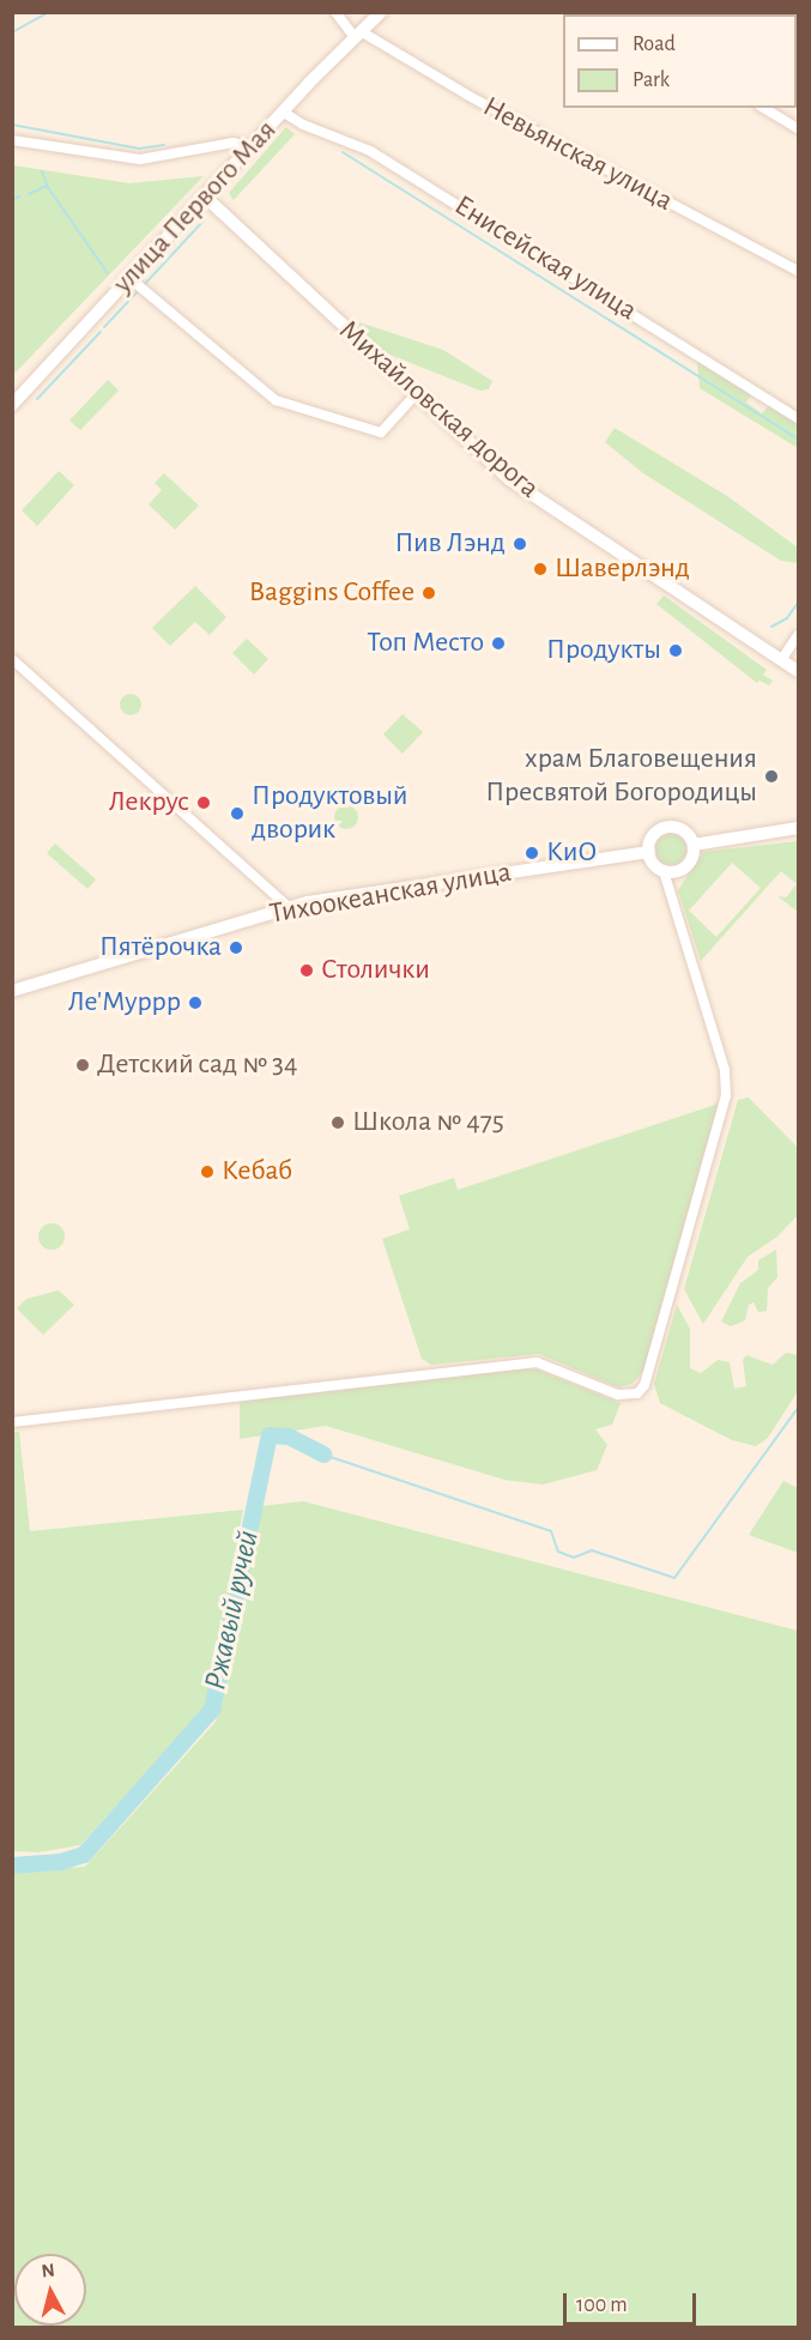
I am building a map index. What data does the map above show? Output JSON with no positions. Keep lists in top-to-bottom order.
{
  "streets": {
    "street": [
      "Невьянская улица",
      "улица Первого Мая",
      "Енисейская улица",
      "Михайловская дорога",
      "Тихоокеанская улица"
    ]
  },
  "crossings": [
    ["Невьянская улица", "улица Первого Мая"],
    ["улица Первого Мая", "Енисейская улица"],
    ["улица Первого Мая", "Михайловская дорога"]
  ],
  "water": ["Ржавый ручей"],
  "places": [
    "Пив Лэнд",
    "Шаверлэнд",
    "Baggins Coffee",
    "Топ Место",
    "Продукты",
    "храм Благовещения Пресвятой Богородицы",
    "Лекрус",
    "Продуктовый дворик",
    "КиО",
    "Пятёрочка",
    "Столички",
    "Ле'Муррр",
    "Детский сад № 34",
    "Школа № 475",
    "Кебаб"
  ],
  "legend": ["Road", "Park"],
  "scale_bar": "100 m",
  "north": "top"
}
